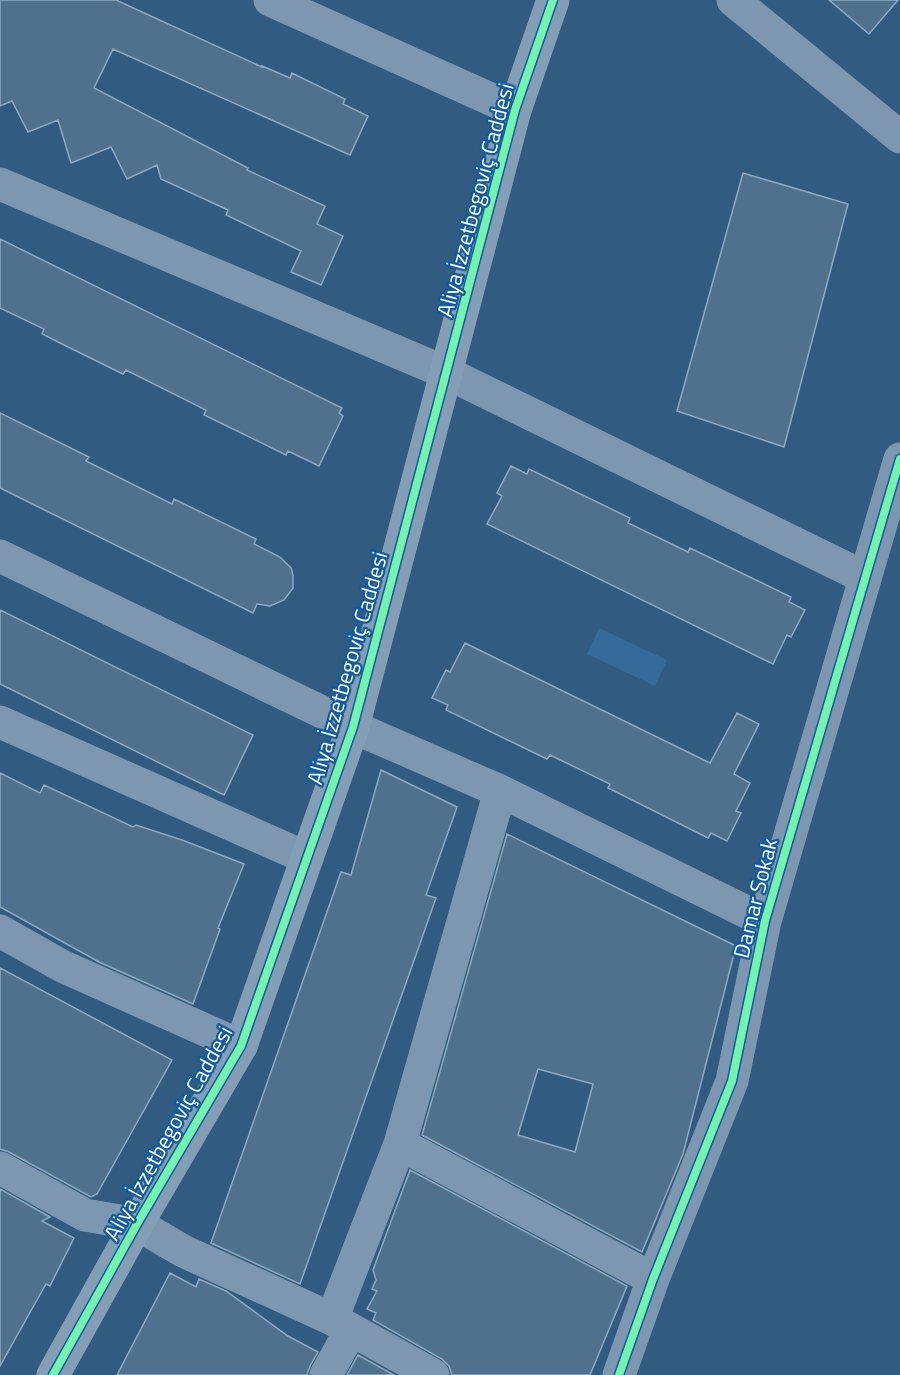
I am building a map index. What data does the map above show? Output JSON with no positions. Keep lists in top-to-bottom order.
{
  "streets": {
    "street": ["Aliya İzzetbegoviç Caddesi", "Damar Sokak"]
  }
}
